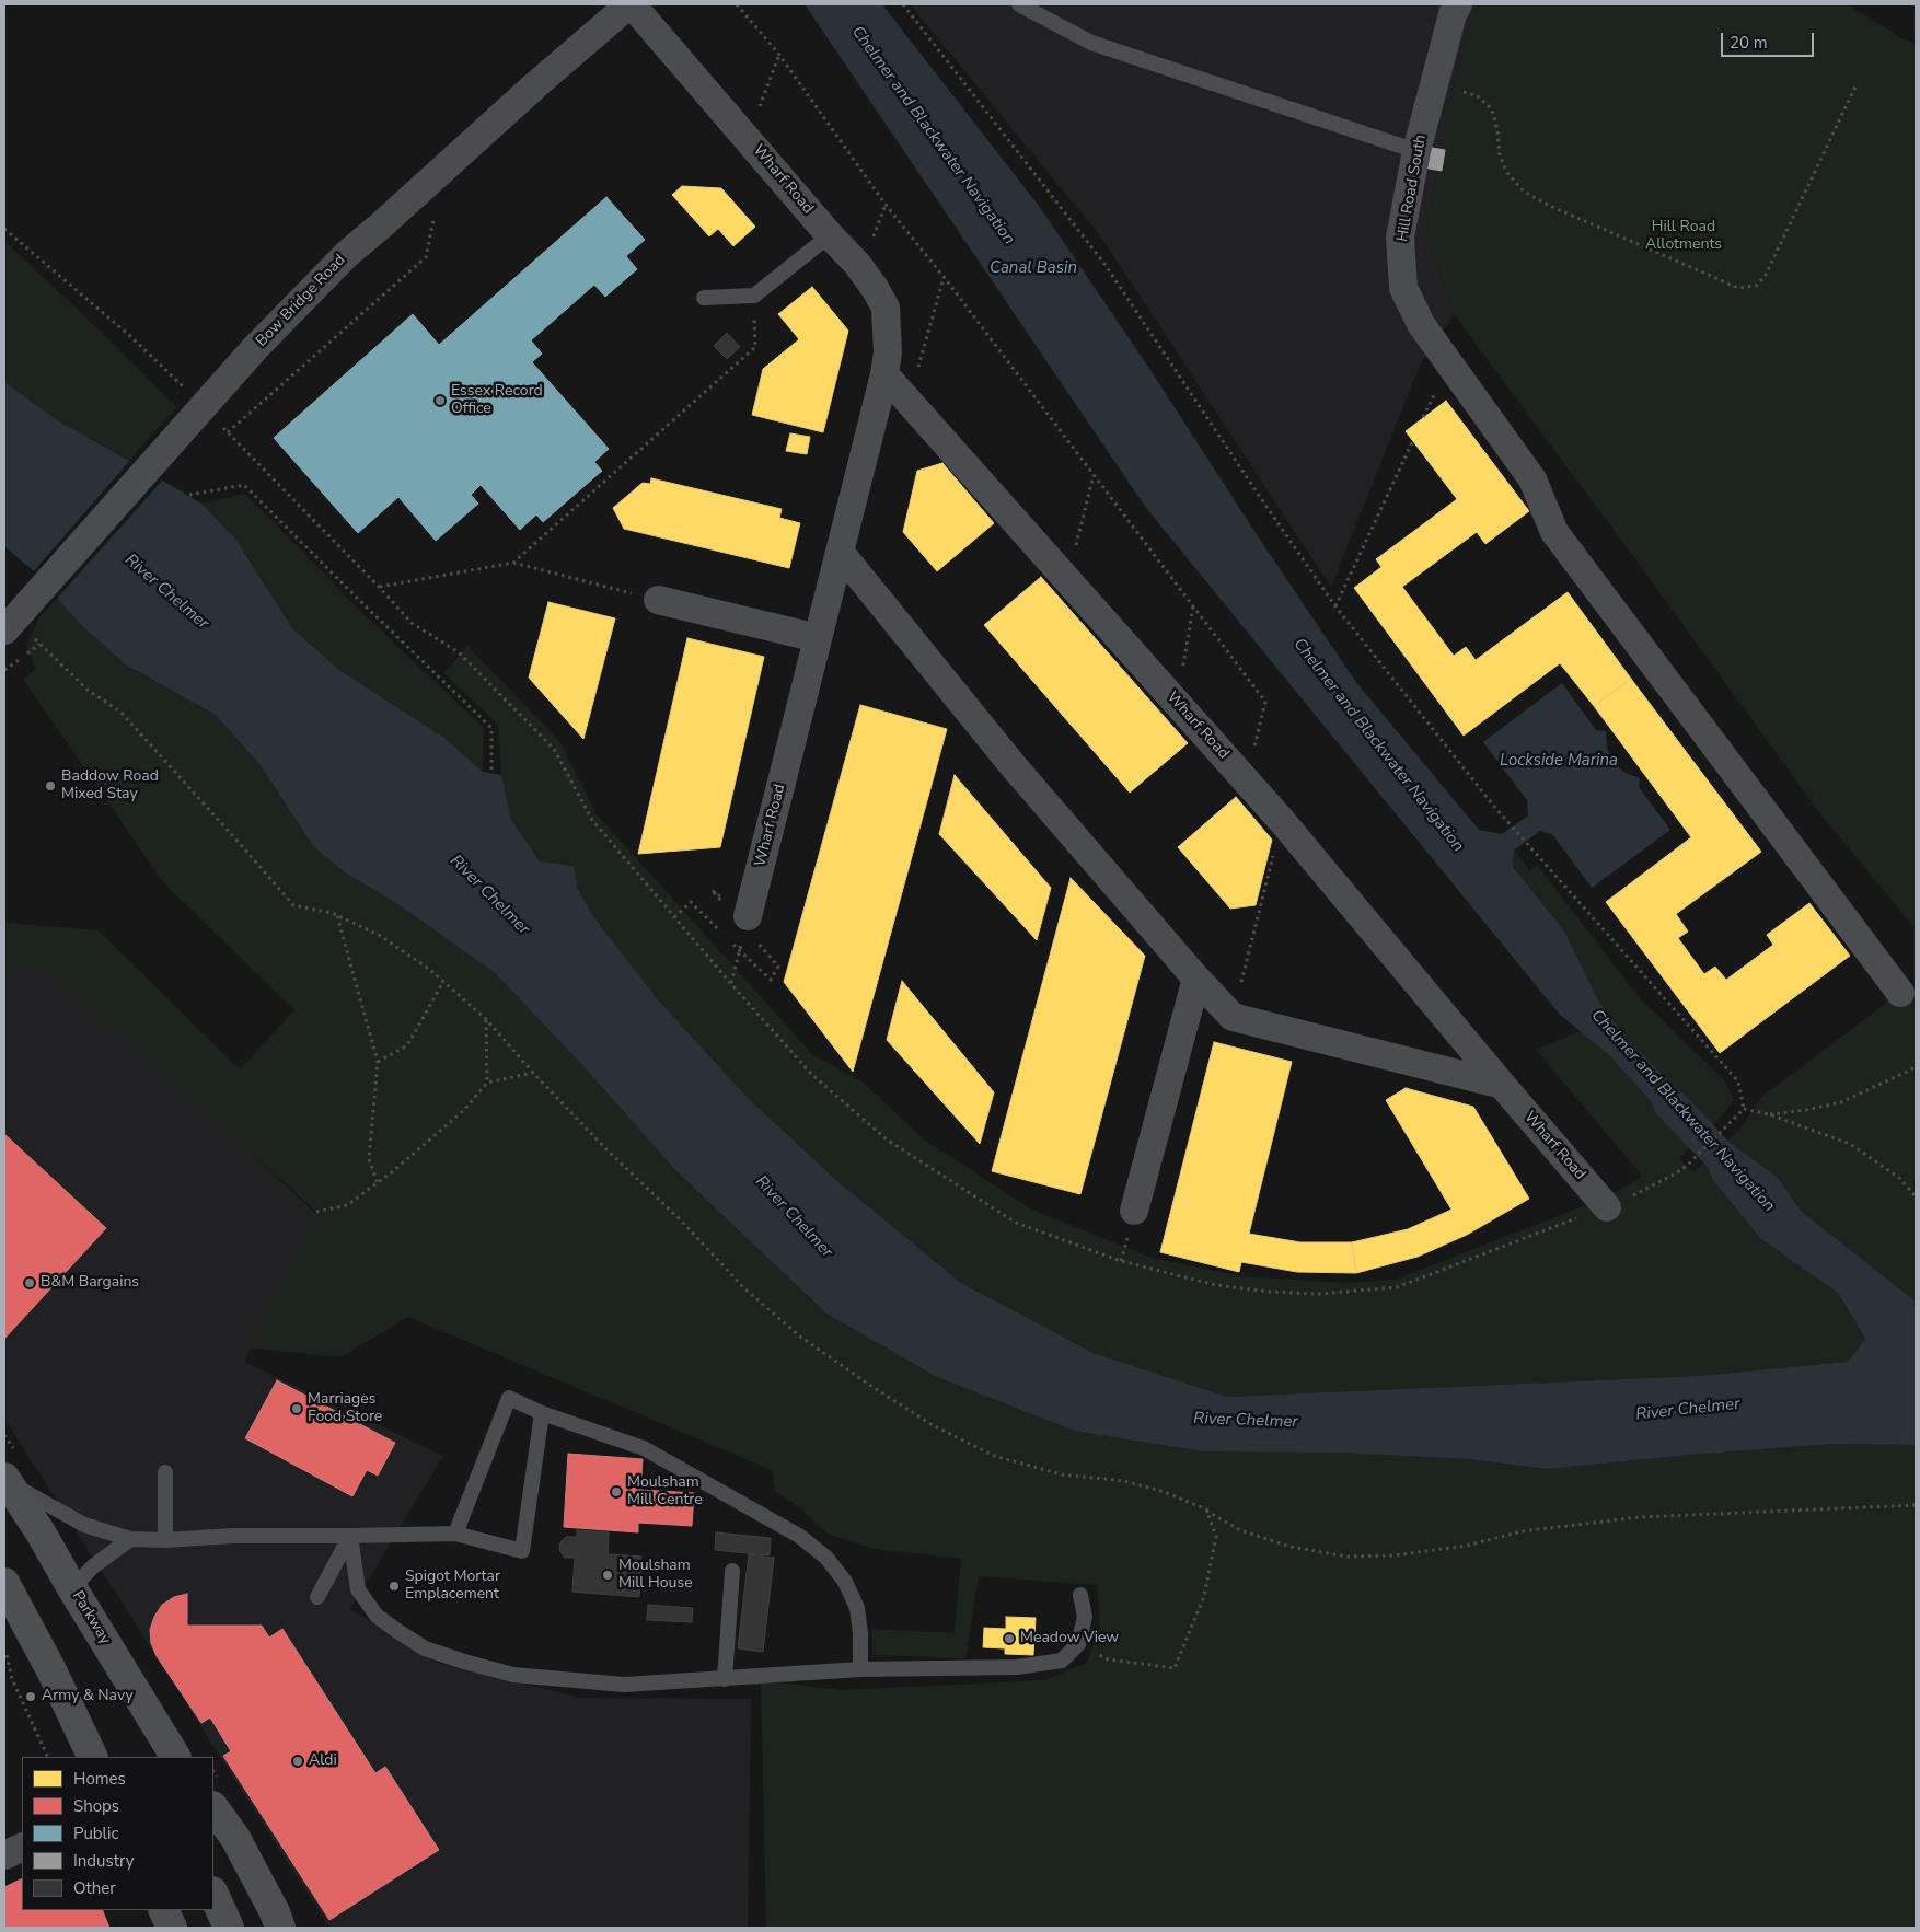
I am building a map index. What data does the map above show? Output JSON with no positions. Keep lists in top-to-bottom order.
{
  "streets": {
    "main road": ["Parkway"],
    "street": ["Wharf Road", "Hill Road South", "Bow Bridge Road"]
  },
  "crossings": [
    ["Wharf Road", "Bow Bridge Road"]
  ],
  "water": [
    "Chelmer and Blackwater Navigation",
    "Canal Basin",
    "River Chelmer",
    "Lockside Marina"
  ],
  "parks": ["Hill Road Allotments"],
  "places": [
    "Essex Record Office",
    "Baddow Road Mixed Stay",
    "B&M Bargains",
    "Marriages Food Store",
    "Moulsham Mill Centre",
    "Moulsham Mill House",
    "Spigot Mortar Emplacement",
    "Meadow View",
    "Army & Navy",
    "Aldi"
  ],
  "legend": [
    "Homes",
    "Shops",
    "Public",
    "Industry",
    "Other"
  ],
  "scale_bar": "20 m"
}
